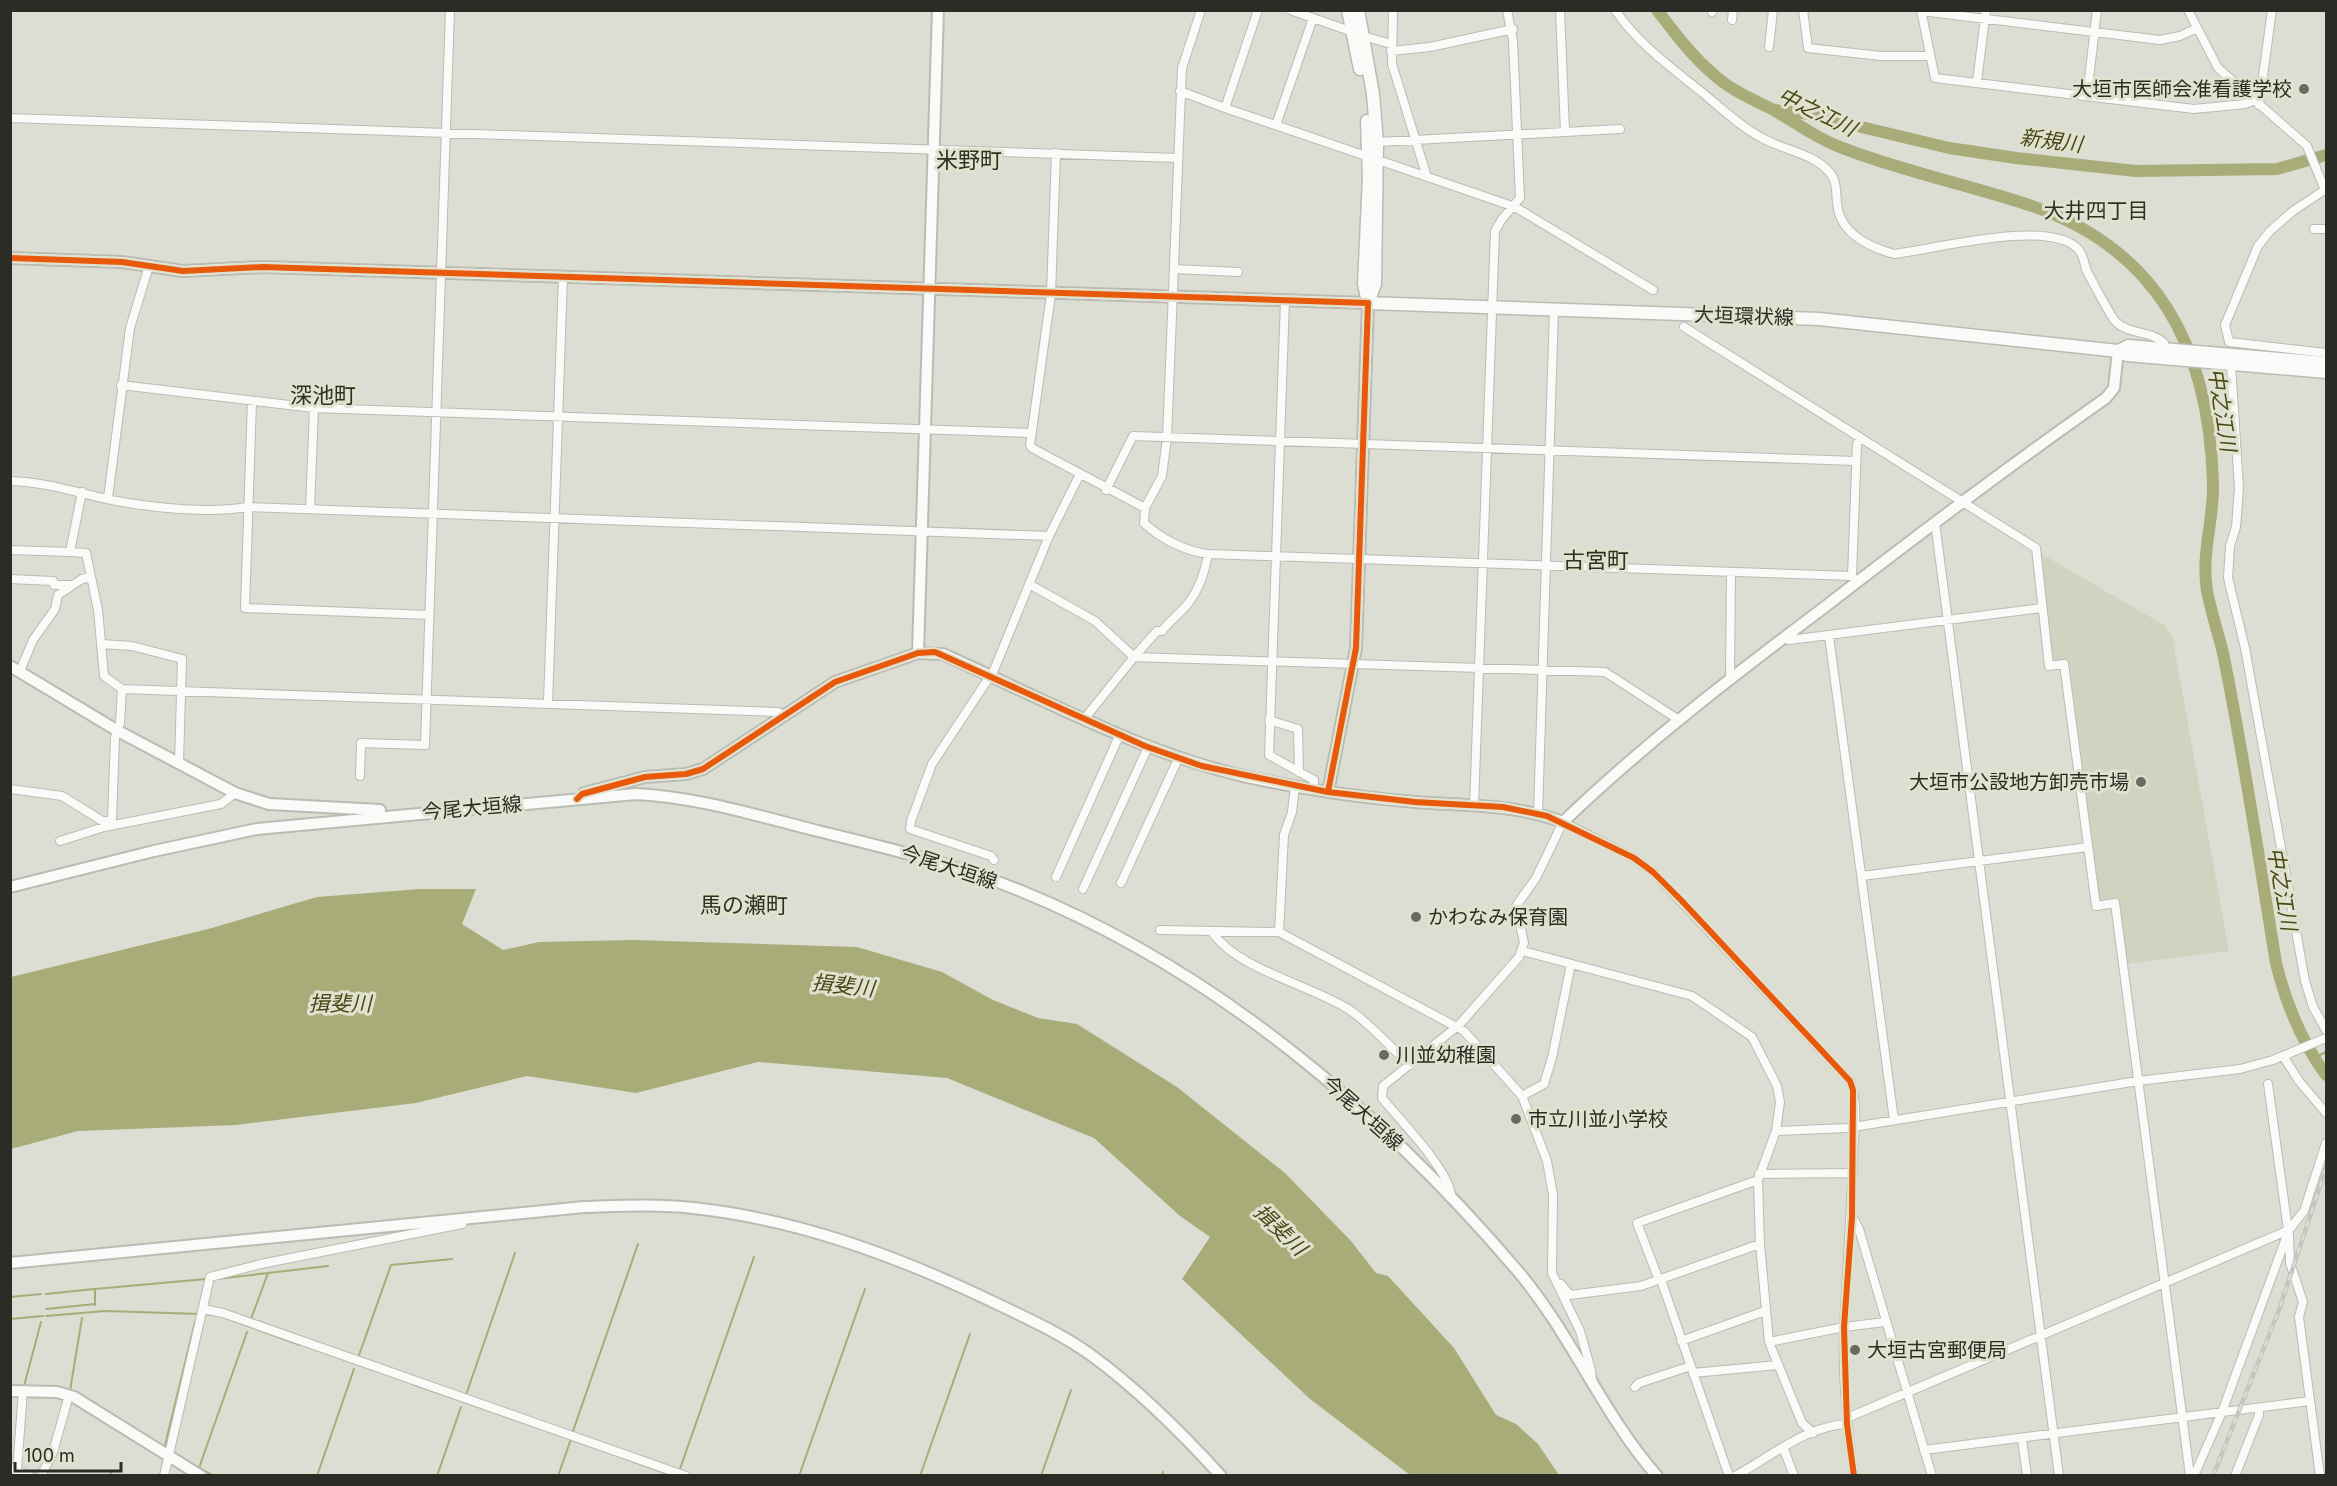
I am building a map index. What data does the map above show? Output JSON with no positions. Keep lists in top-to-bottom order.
{
  "streets": {
    "main road": ["大垣環状線"],
    "street": ["今尾大垣線"]
  },
  "districts": [
    "米野町",
    "大井四丁目",
    "深池町",
    "古宮町",
    "馬の瀬町"
  ],
  "water": ["中之江川", "新規川", "揖斐川"],
  "places": [
    "大垣市医師会准看護学校",
    "大垣市公設地方卸売市場",
    "かわなみ保育園",
    "川並幼稚園",
    "市立川並小学校",
    "大垣古宮郵便局"
  ],
  "scale_bar": "100 m"
}
